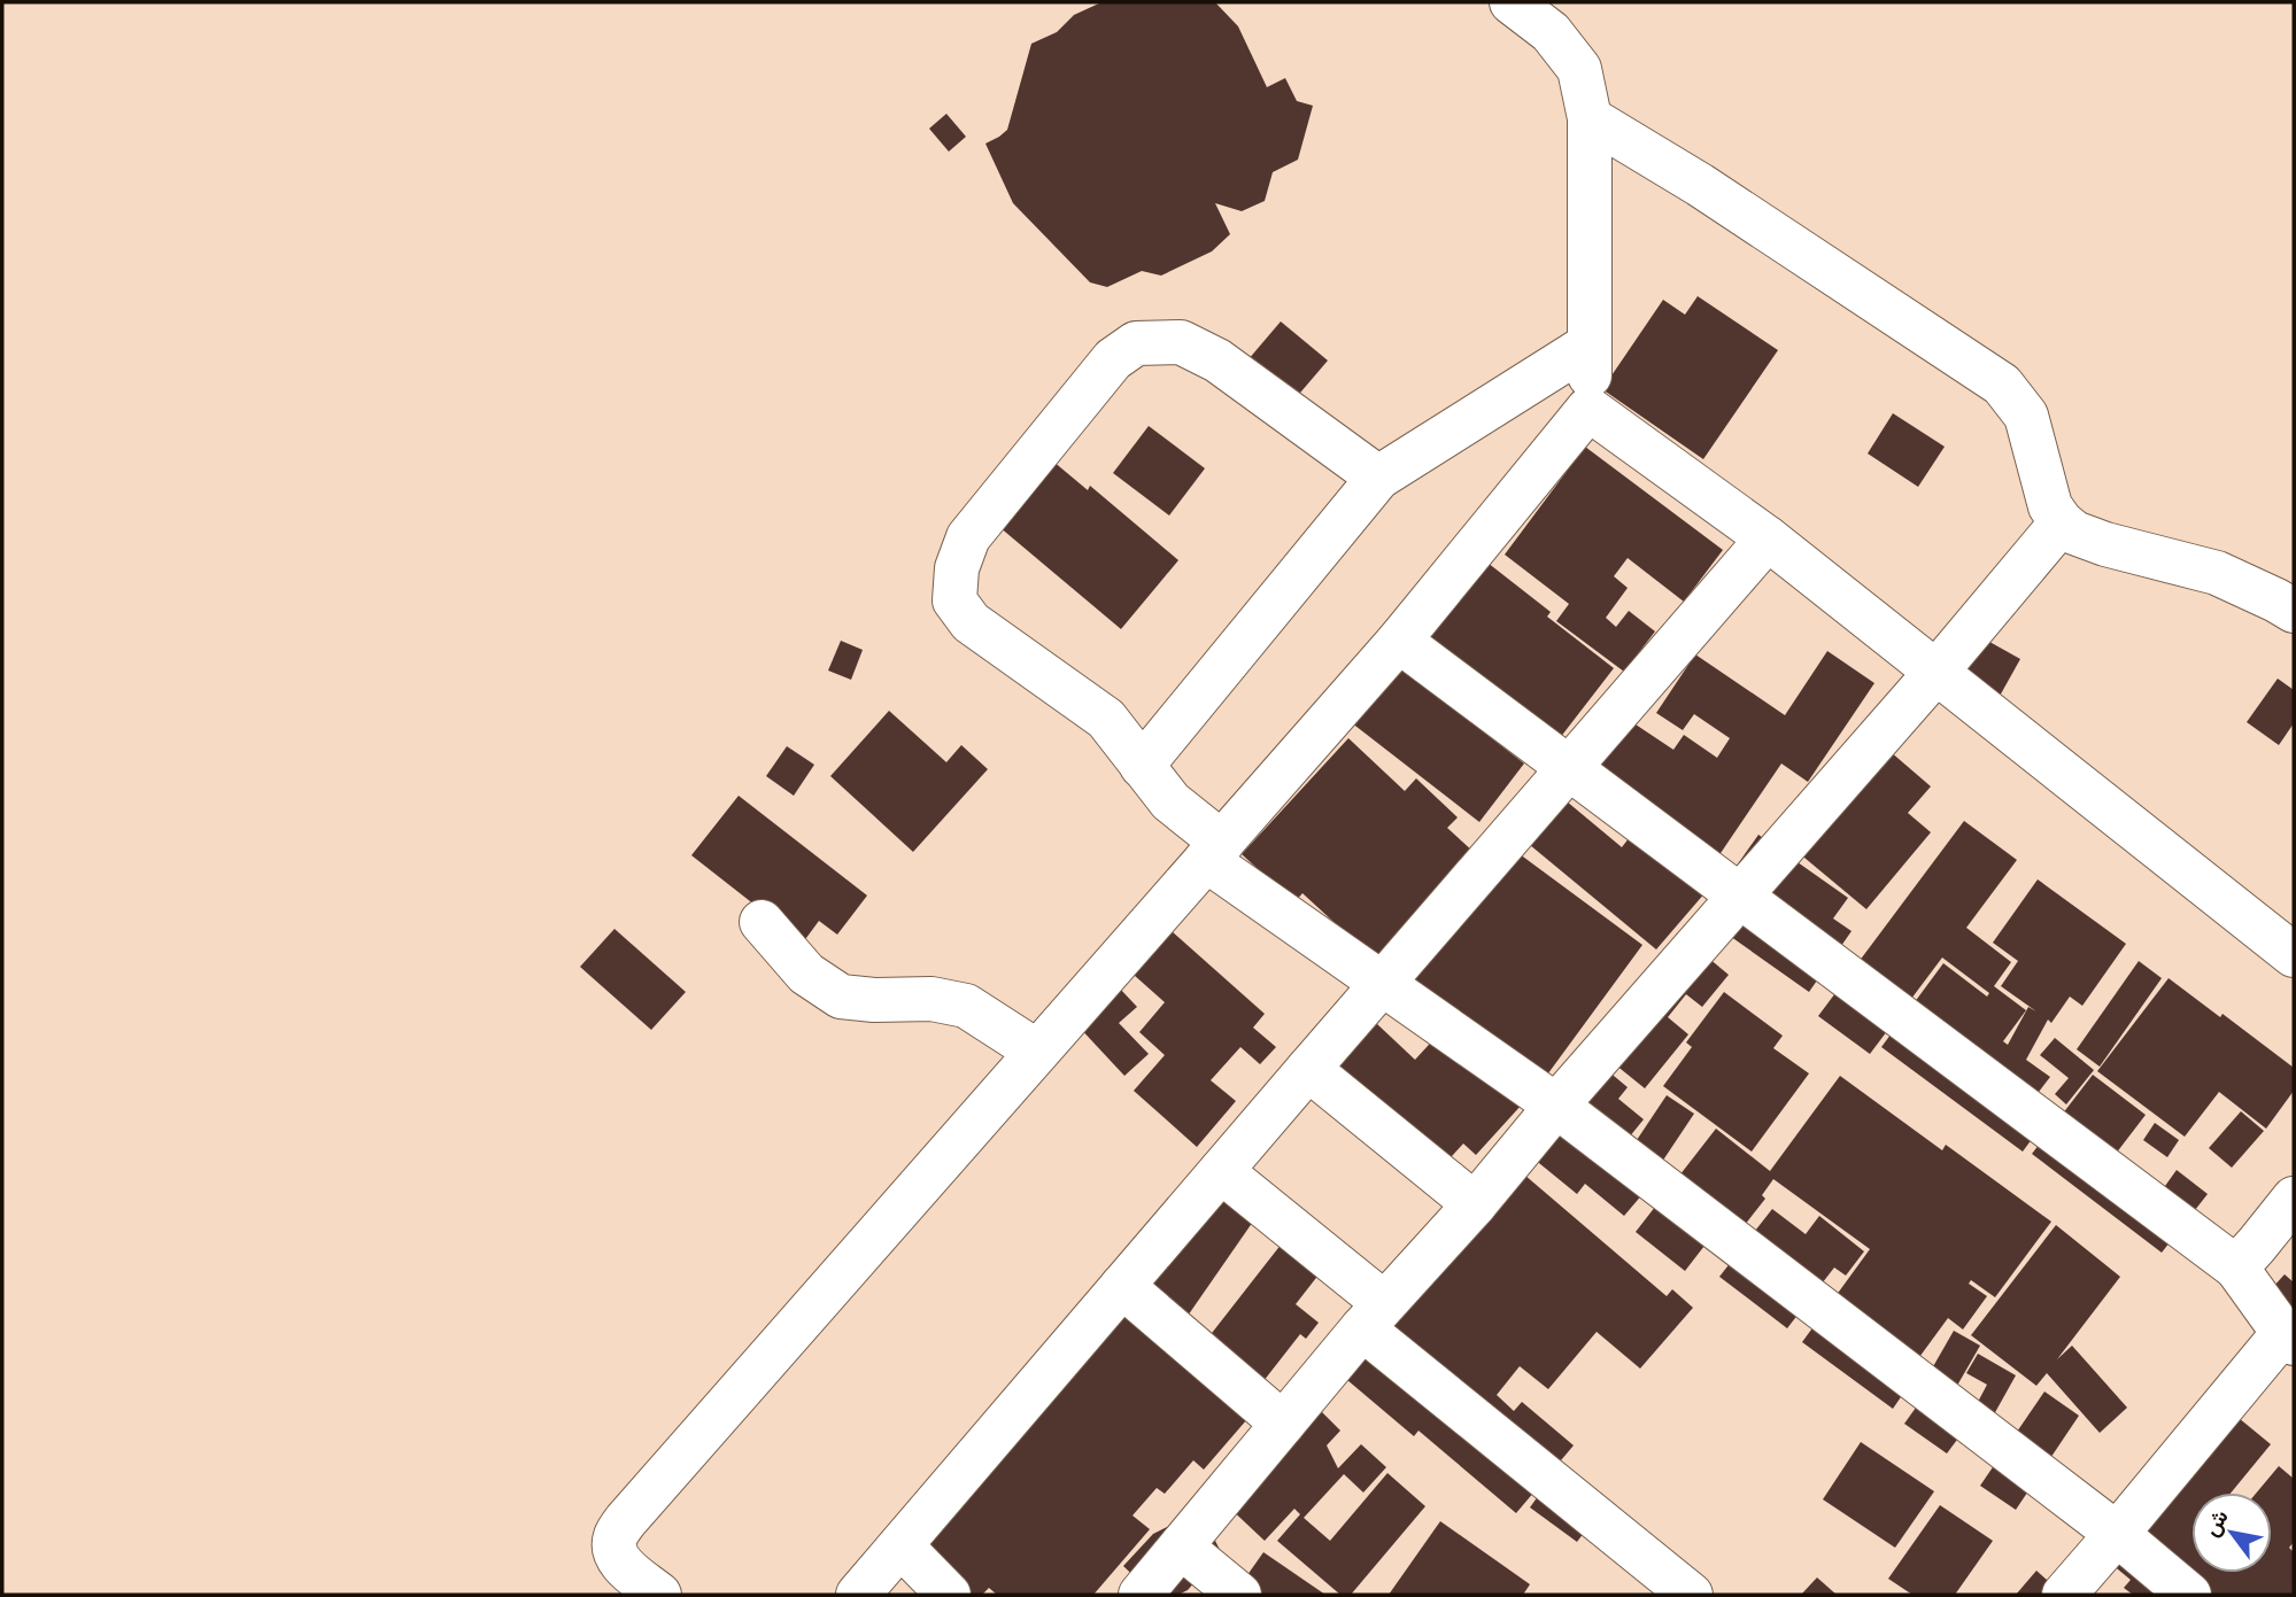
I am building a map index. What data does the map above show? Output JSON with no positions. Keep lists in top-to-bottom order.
{
  "north": "top left"
}
